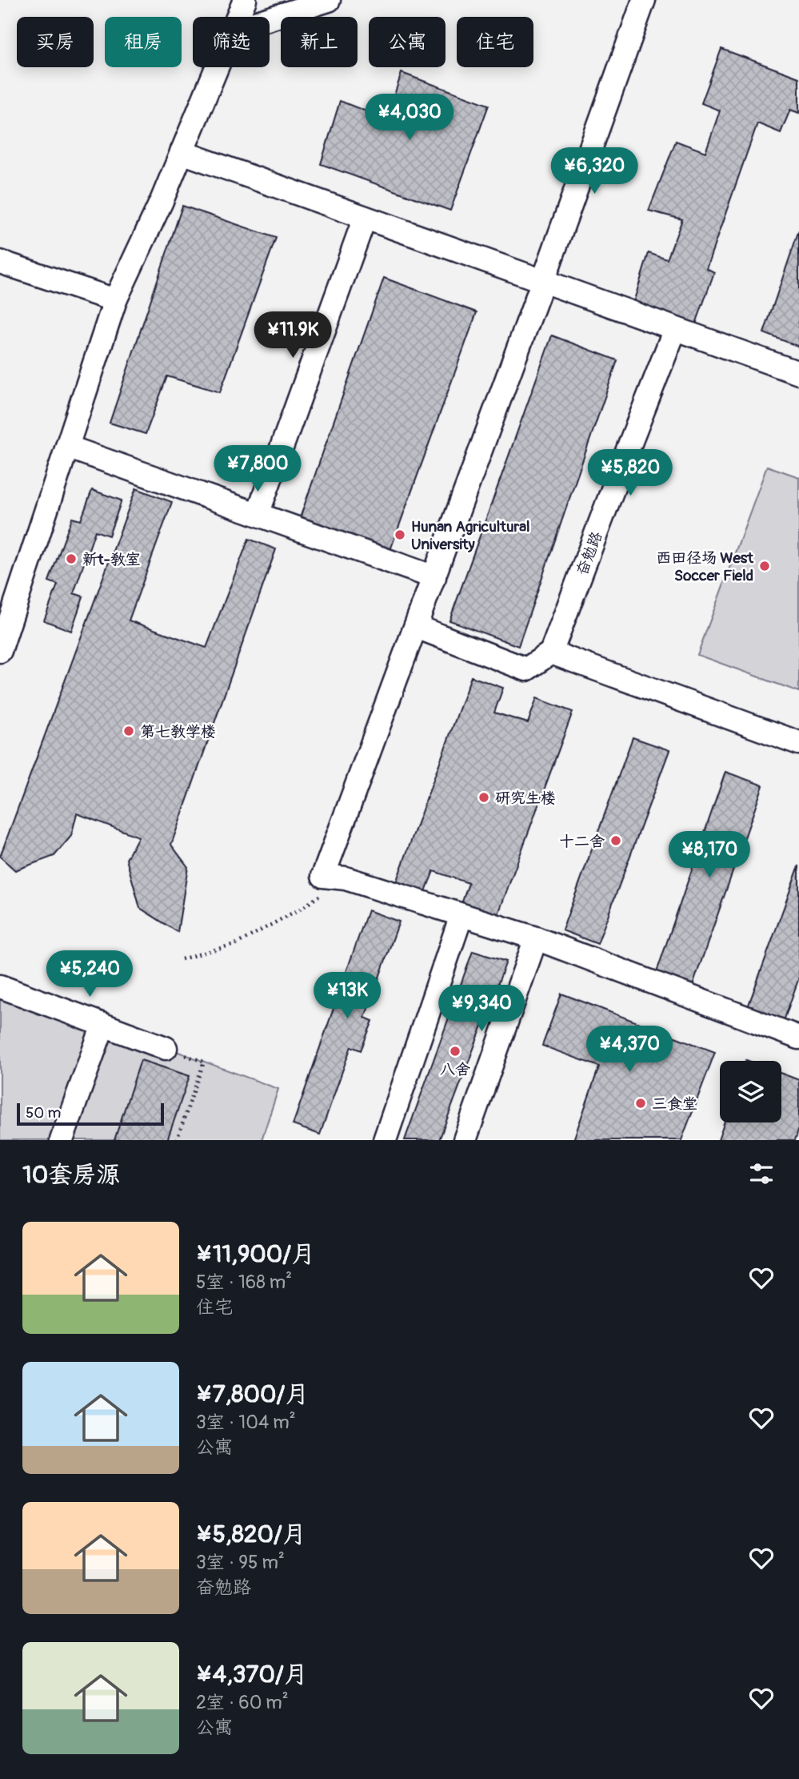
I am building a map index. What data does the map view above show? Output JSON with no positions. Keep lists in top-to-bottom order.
{
  "streets": {
    "street": ["奋勉路"]
  },
  "places": [
    "Hunan Agricultural University",
    "新t-教室",
    "西田径场 West Soccer Field",
    "第七教学楼",
    "研究生楼",
    "十二舍",
    "八舍",
    "三食堂"
  ],
  "scale_bar": "50 m",
  "page": {
    "chip": [
      "买房",
      "租房",
      "筛选",
      "新上",
      "公寓",
      "住宅"
    ],
    "price": [
      "¥4,030",
      "¥6,320",
      "¥11.9K",
      "¥7,800",
      "¥5,820",
      "¥8,170",
      "¥5,240",
      "¥13K",
      "¥9,340",
      "¥4,370"
    ],
    "scale": "50 m",
    "heading": "10套房源",
    "list": [
      {
        "name": "¥11,900/月",
        "note": "5室 · 168 m² · 住宅"
      },
      {
        "name": "¥7,800/月",
        "note": "3室 · 104 m² · 公寓"
      },
      {
        "name": "¥5,820/月",
        "note": "3室 · 95 m² · 奋勉路"
      },
      {
        "name": "¥4,370/月",
        "note": "2室 · 60 m² · 公寓"
      }
    ]
  }
}
